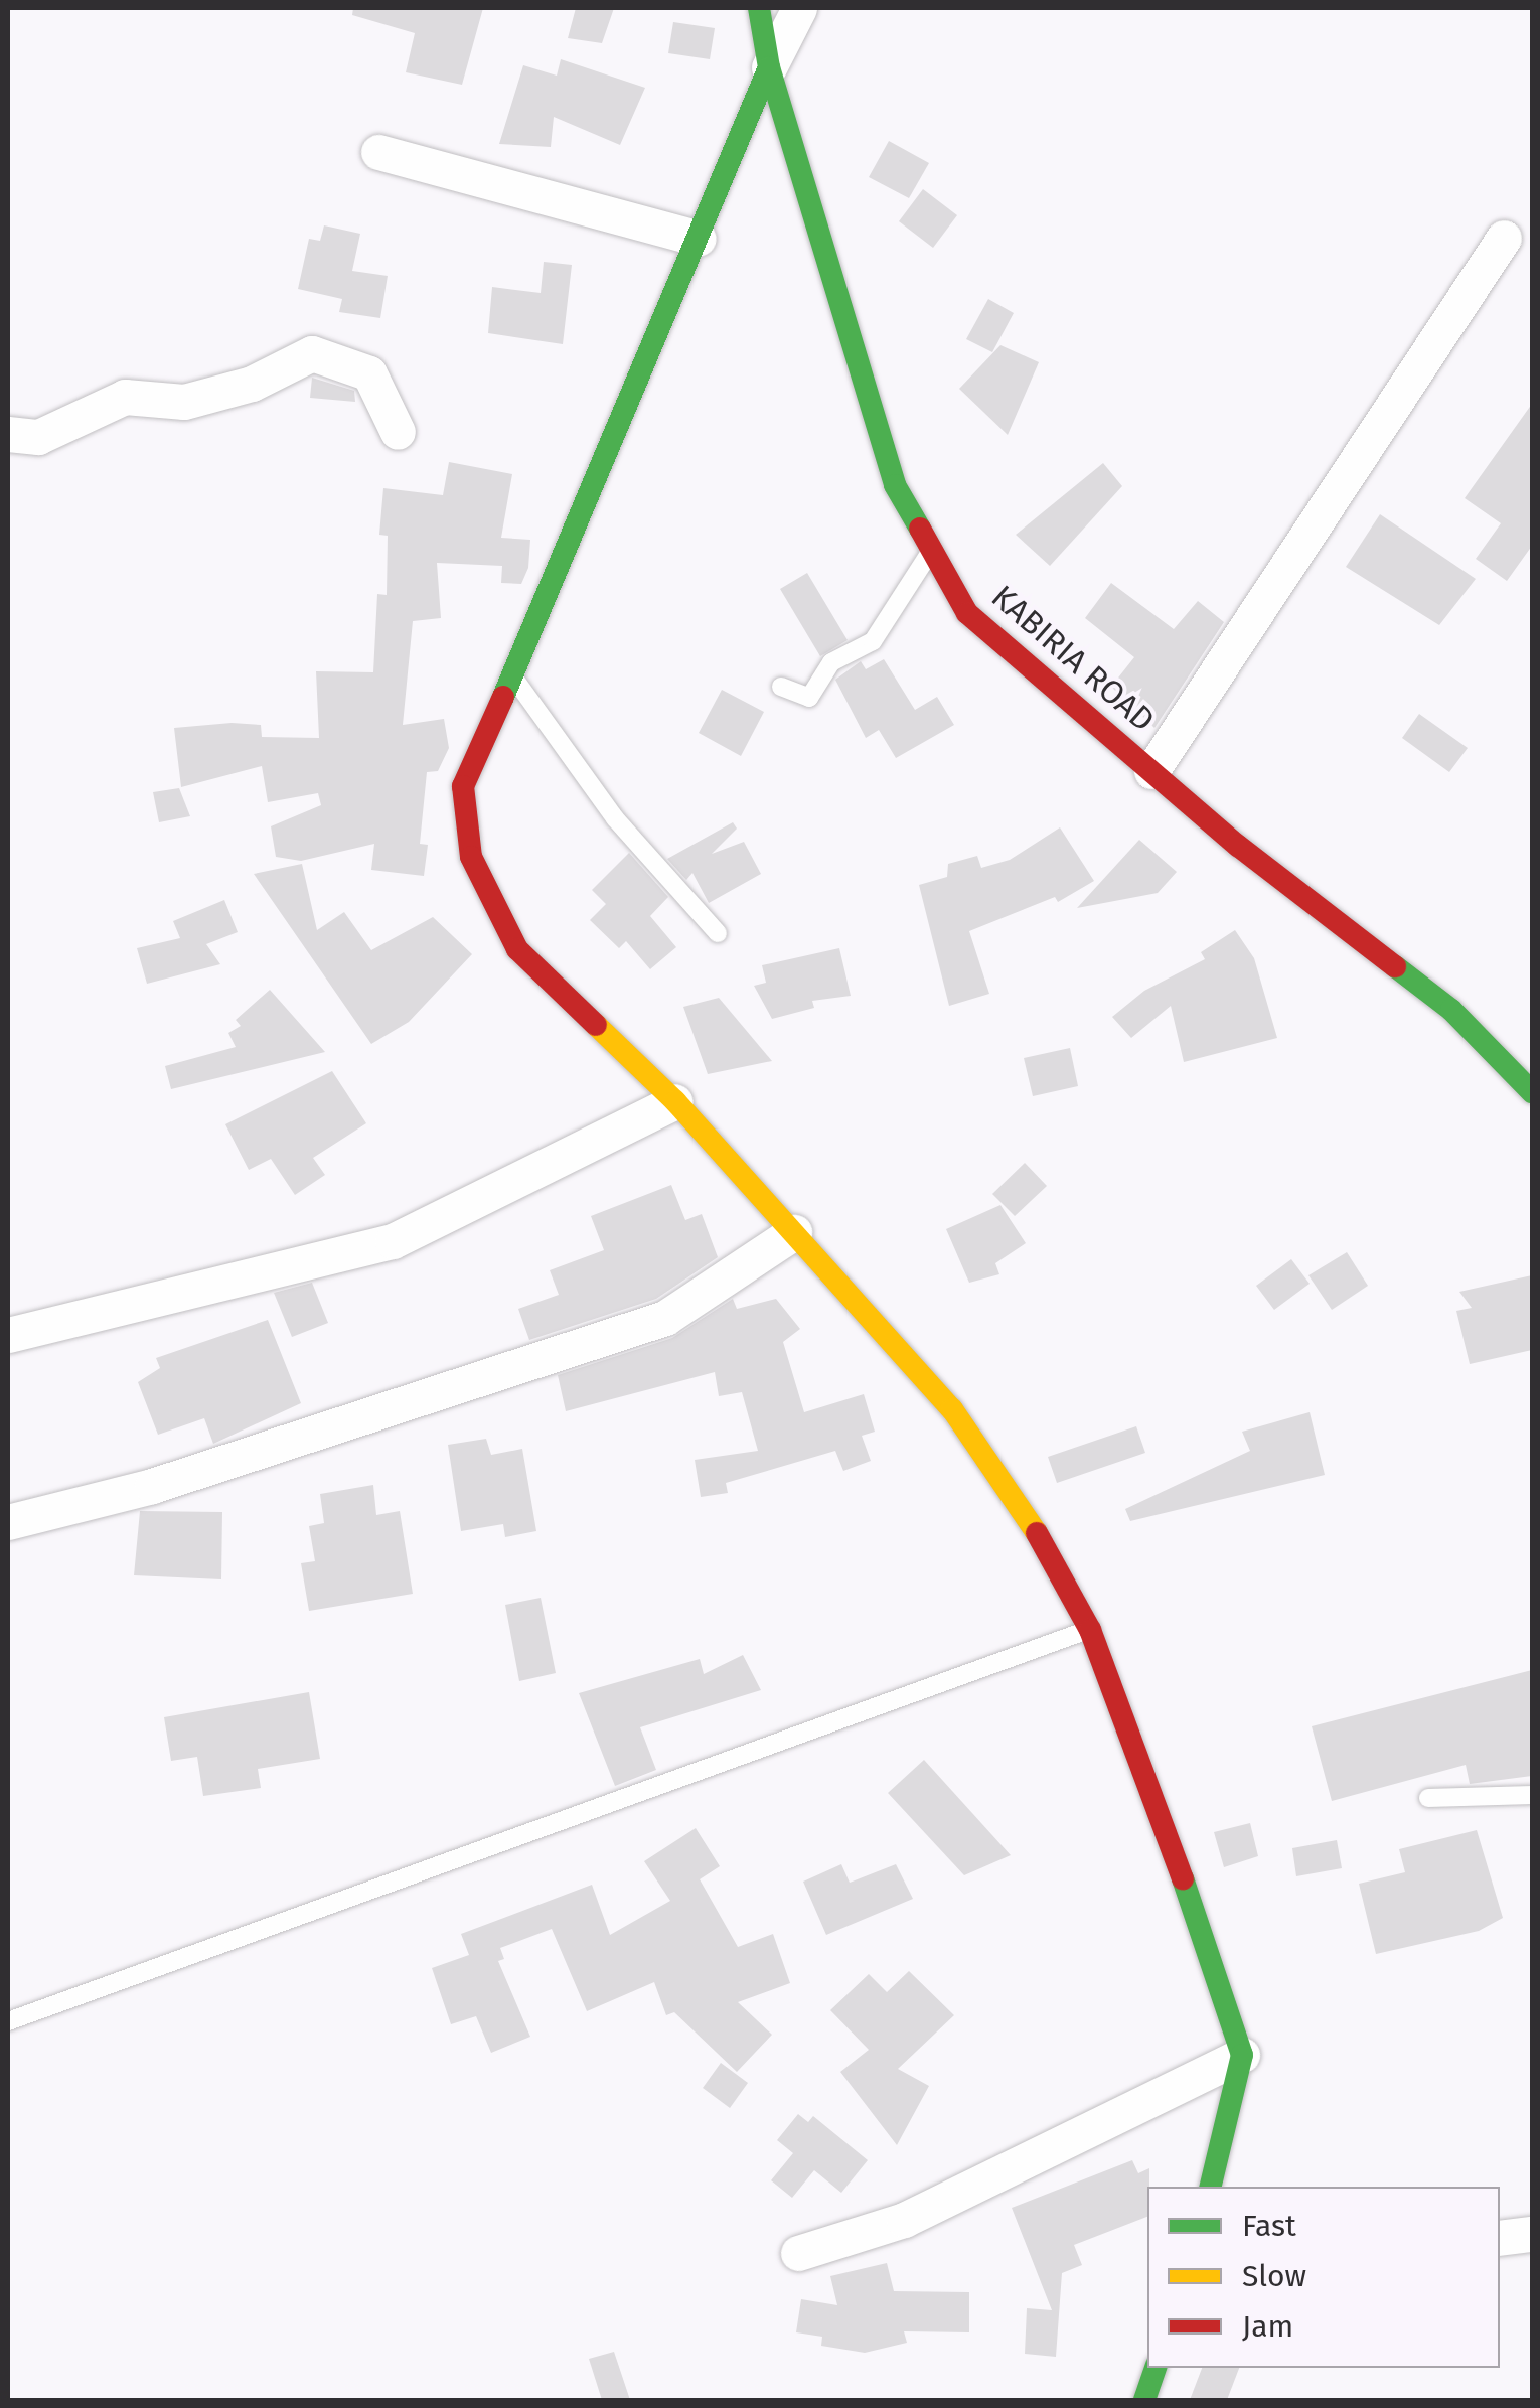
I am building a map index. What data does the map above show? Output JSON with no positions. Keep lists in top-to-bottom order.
{
  "streets": {
    "main road": ["KABIRIA ROAD"]
  },
  "legend": ["Fast", "Slow", "Jam"]
}
